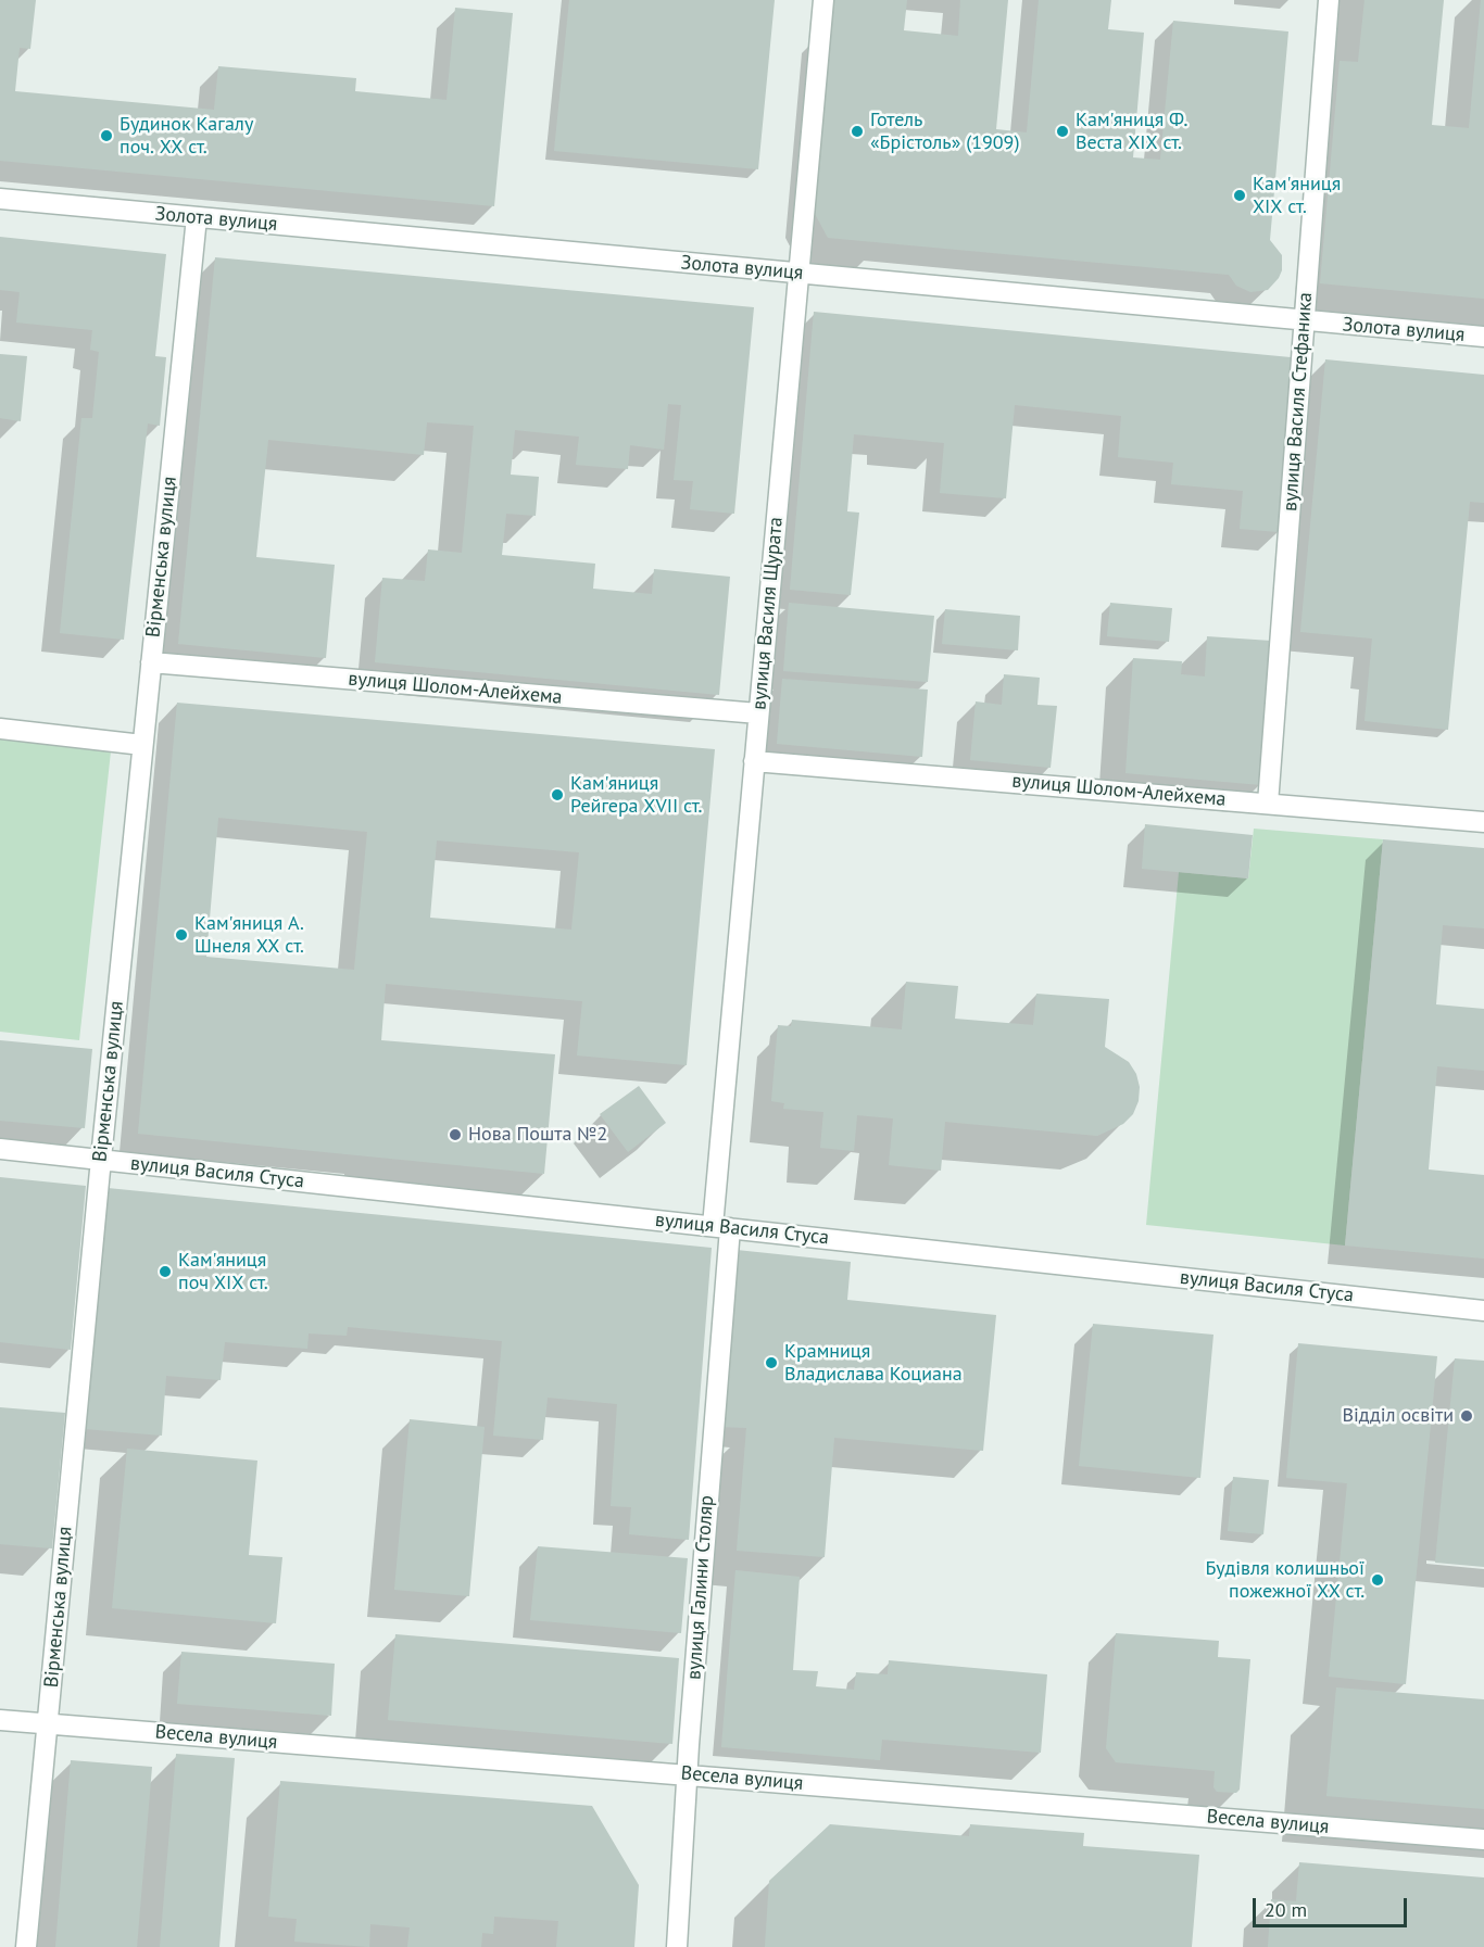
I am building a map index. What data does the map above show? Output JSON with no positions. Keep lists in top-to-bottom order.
{
  "streets": {
    "street": [
      "Золота вулиця",
      "вулиця Василя Стефаника",
      "Вірменська вулиця",
      "вулиця Василя Щурата",
      "вулиця Шолом-Алейхема",
      "вулиця Василя Стуса",
      "вулиця Галини Столяр",
      "Весела вулиця"
    ]
  },
  "crossings": [
    ["Золота вулиця", "вулиця Василя Стефаника"],
    ["Золота вулиця", "Вірменська вулиця"],
    ["Золота вулиця", "вулиця Василя Щурата"],
    ["вулиця Василя Стефаника", "вулиця Шолом-Алейхема"],
    ["Вірменська вулиця", "вулиця Шолом-Алейхема"],
    ["Вірменська вулиця", "вулиця Василя Стуса"],
    ["Вірменська вулиця", "Весела вулиця"],
    ["вулиця Василя Щурата", "вулиця Шолом-Алейхема"],
    ["вулиця Василя Щурата", "вулиця Василя Стуса"],
    ["вулиця Василя Щурата", "вулиця Галини Столяр"],
    ["вулиця Василя Стуса", "вулиця Галини Столяр"],
    ["вулиця Галини Столяр", "Весела вулиця"]
  ],
  "places": [
    "Готель «Брістоль» (1909)",
    "Кам'яниця Ф. Веста XIX ст.",
    "Будинок Кагалу поч. XX ст.",
    "Кам'яниця XIX ст.",
    "Кам'яниця Рейгера XVII ст.",
    "Кам'яниця А. Шнеля XX cт.",
    "Нова Пошта №2",
    "Кам'яниця поч XIX ст.",
    "Крамниця Владислава Коциана",
    "Відділ освіти",
    "Будівля колишньої пожежної XX ст."
  ],
  "scale_bar": "20 m"
}
